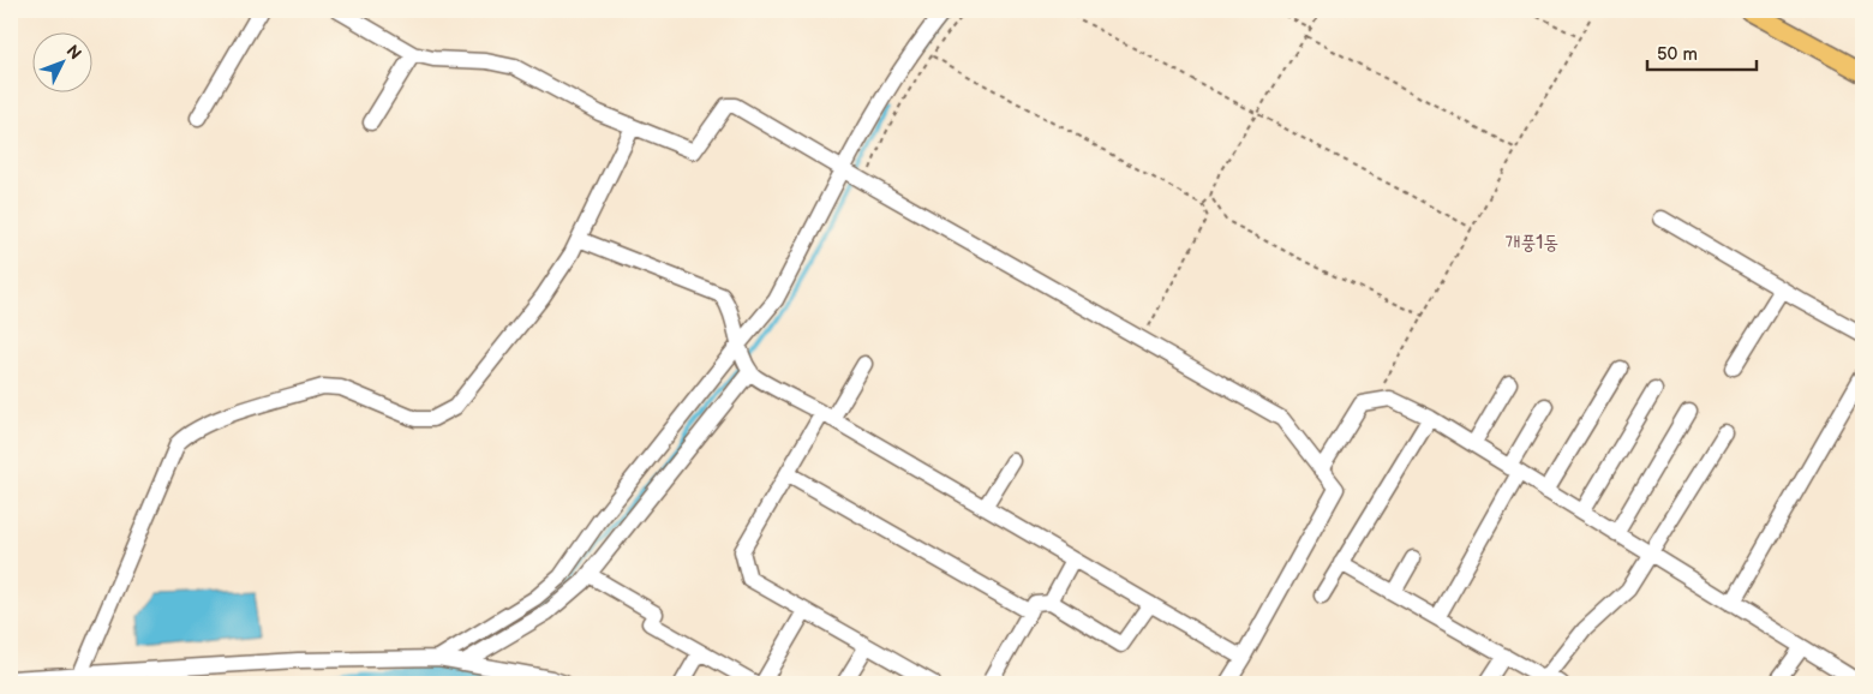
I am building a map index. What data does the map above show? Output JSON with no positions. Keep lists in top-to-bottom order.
{
  "districts": ["개풍1동"],
  "scale_bar": "50 m",
  "north": "top right"
}
